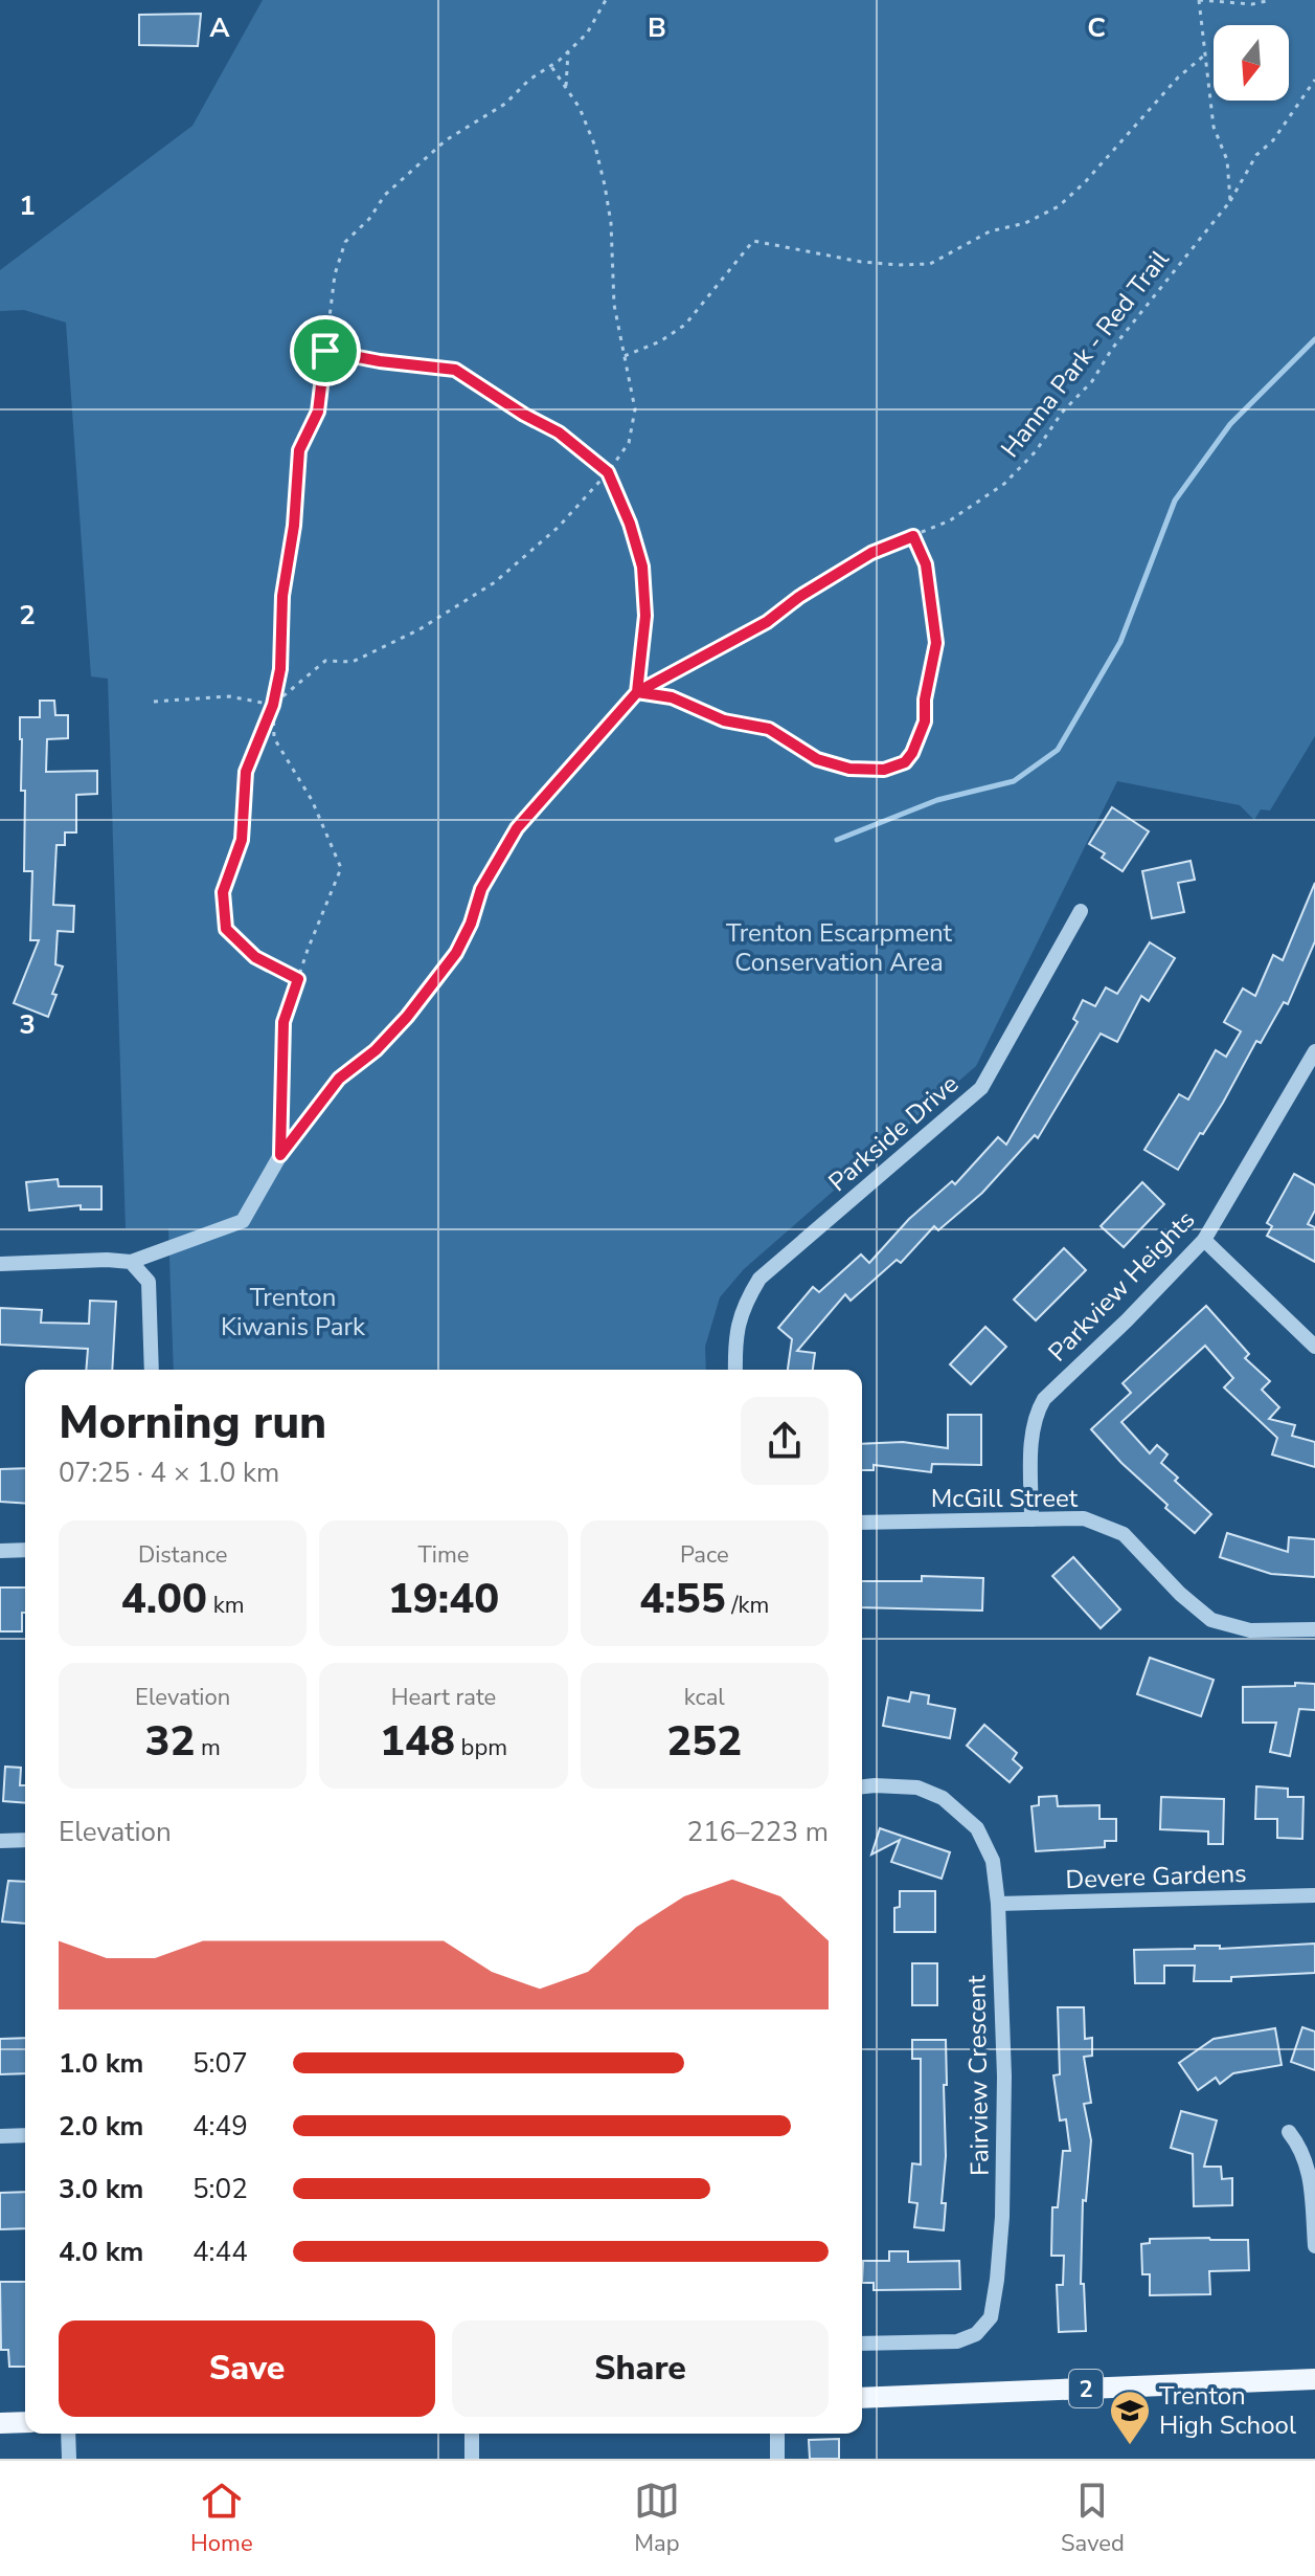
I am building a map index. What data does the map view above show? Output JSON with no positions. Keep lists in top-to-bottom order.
{
  "streets": {
    "main road": ["2"],
    "street": [
      "Parkside Drive",
      "Parkview Heights",
      "McGill Street",
      "Devere Gardens",
      "Fairview Crescent"
    ],
    "path": ["Hanna Park - Red Trail"]
  },
  "crossings": [
    ["Parkview Heights", "McGill Street"],
    ["Devere Gardens", "Fairview Crescent"]
  ],
  "parks": ["Trenton Escarpment Conservation Area", "Trenton Kiwanis Park"],
  "places": {
    "school or university": ["Trenton High School"]
  },
  "north": "bottom",
  "page": {
    "heading": ["Morning run", "07:25 · 4 × 1.0 km"],
    "stats": [
      ["Distance", "4.00 km"],
      ["Time", "19:40"],
      ["Pace", "4:55 /km"],
      ["Elevation", "32 m"],
      ["Heart rate", "148 bpm"],
      ["kcal", "252"]
    ],
    "chart": ["Elevation", "216–223 m"],
    "list": [
      {
        "name": "1.0 km",
        "note": "5:07"
      },
      {
        "name": "2.0 km",
        "note": "4:49"
      },
      {
        "name": "3.0 km",
        "note": "5:02"
      },
      {
        "name": "4.0 km",
        "note": "4:44"
      }
    ],
    "buttons": ["Save", "Share"],
    "tabs": ["Home", "Map", "Saved"]
  },
  "grid": {
    "columns": ["A", "B", "C"],
    "rows": ["1", "2", "3"]
  }
}
